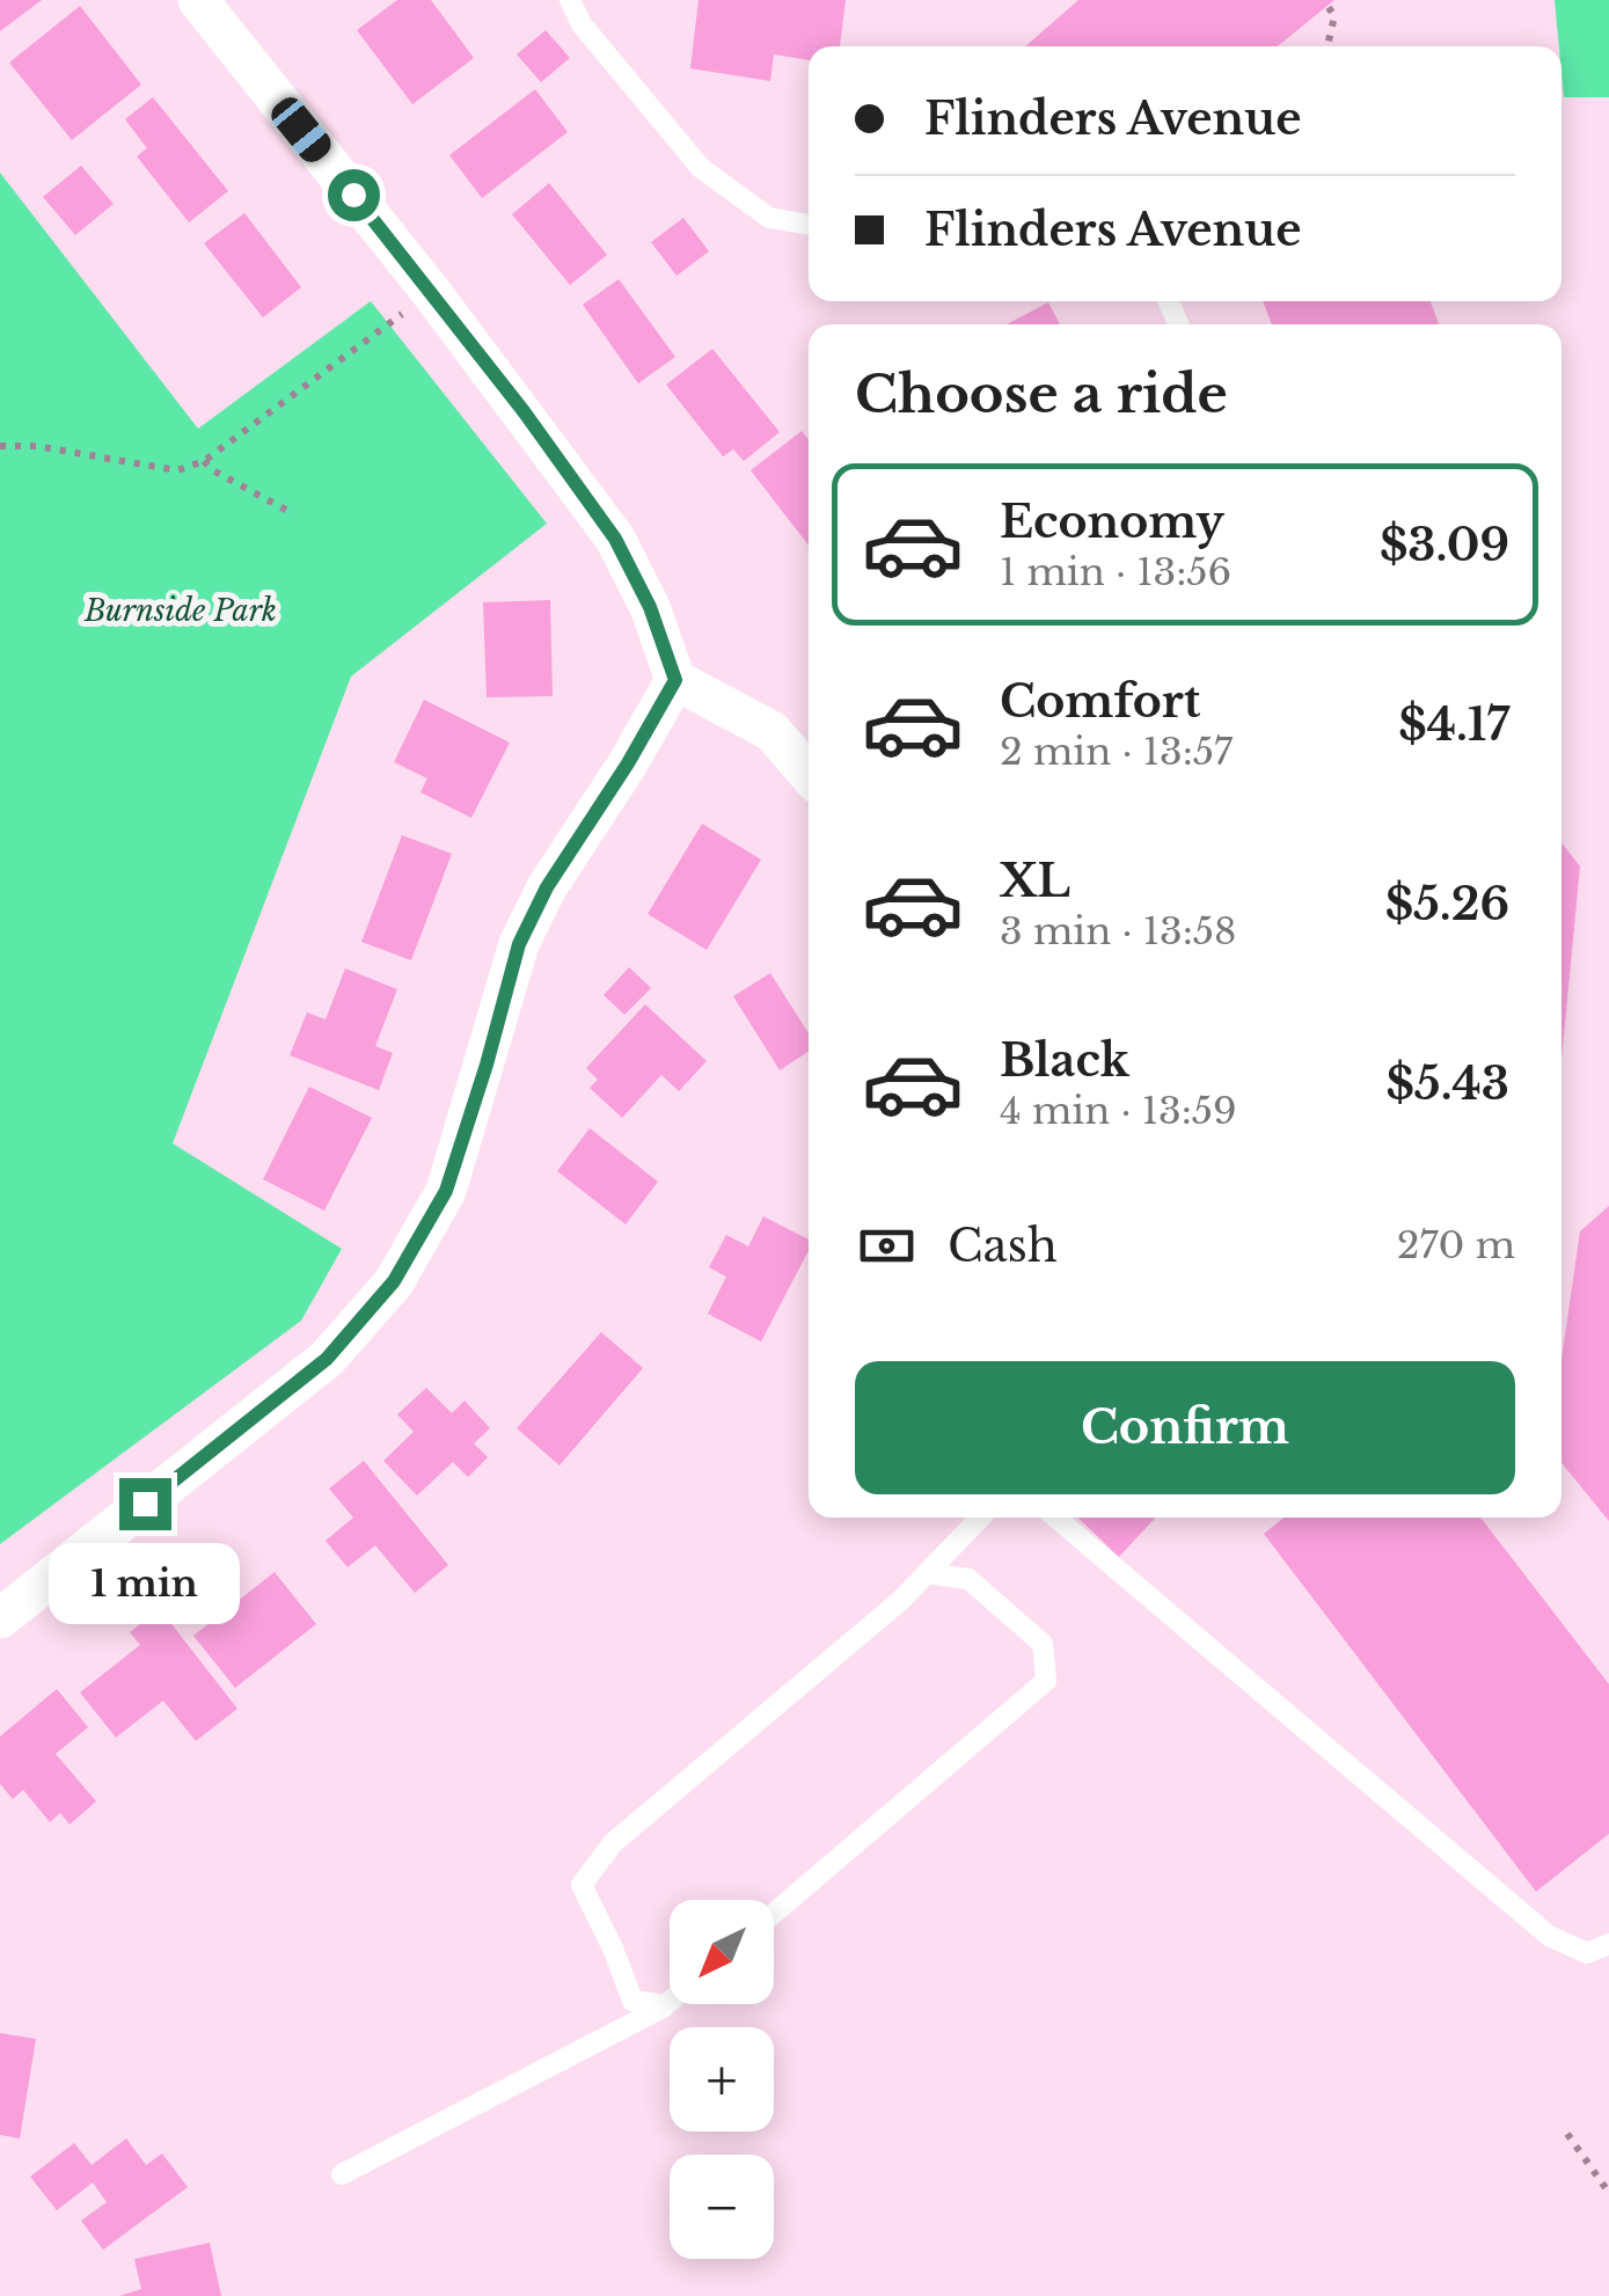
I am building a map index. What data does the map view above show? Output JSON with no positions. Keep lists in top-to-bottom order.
{
  "parks": ["Burnside Park"],
  "north": "bottom left",
  "page": {
    "banner": ["Flinders Avenue", "Flinders Avenue"],
    "heading": "Choose a ride",
    "list": [
      {
        "name": "Economy",
        "note": "1 min · 13:56",
        "value": "$3.09"
      },
      {
        "name": "Comfort",
        "note": "2 min · 13:57",
        "value": "$4.17"
      },
      {
        "name": "XL",
        "note": "3 min · 13:58",
        "value": "$5.26"
      },
      {
        "name": "Black",
        "note": "4 min · 13:59",
        "value": "$5.43"
      }
    ],
    "pay": ["Cash", "270 m"],
    "buttons": "Confirm",
    "bubble": "1 min",
    "map_buttons": ["+", "−"]
  }
}
